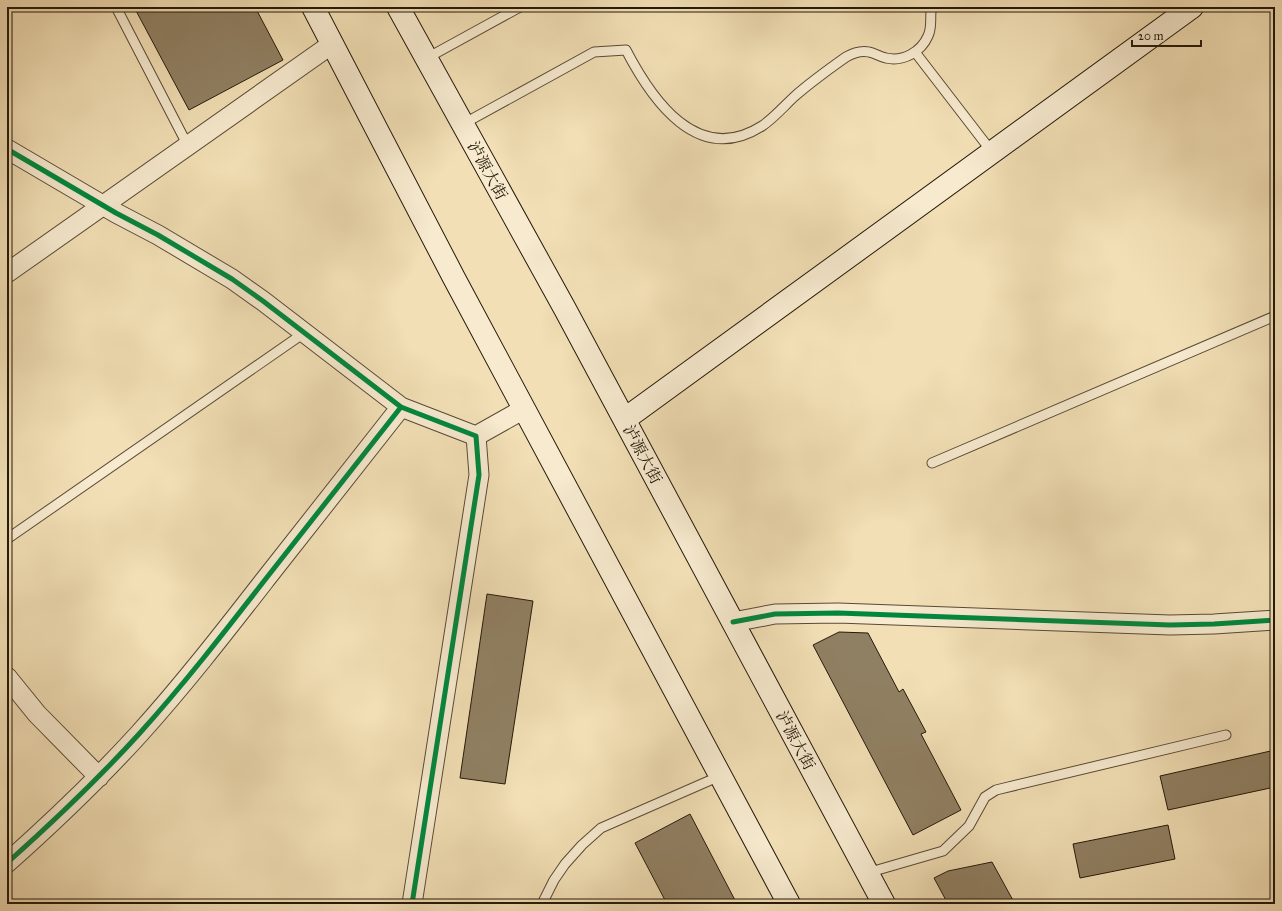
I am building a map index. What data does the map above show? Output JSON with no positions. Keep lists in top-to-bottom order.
{
  "streets": {
    "main road": ["泸源大街"]
  },
  "scale_bar": "20 m"
}
